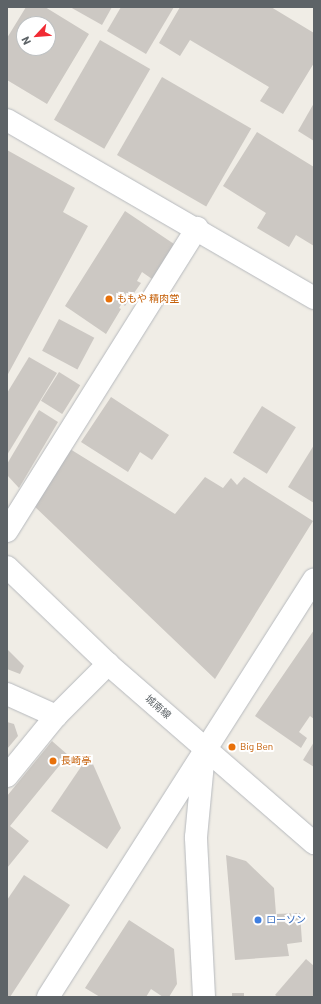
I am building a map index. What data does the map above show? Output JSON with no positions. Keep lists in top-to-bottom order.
{
  "streets": {
    "street": ["城南線"]
  },
  "places": [
    "ももや 精肉堂",
    "Big Ben",
    "長崎亭",
    "ローソン"
  ],
  "north": "bottom left"
}
